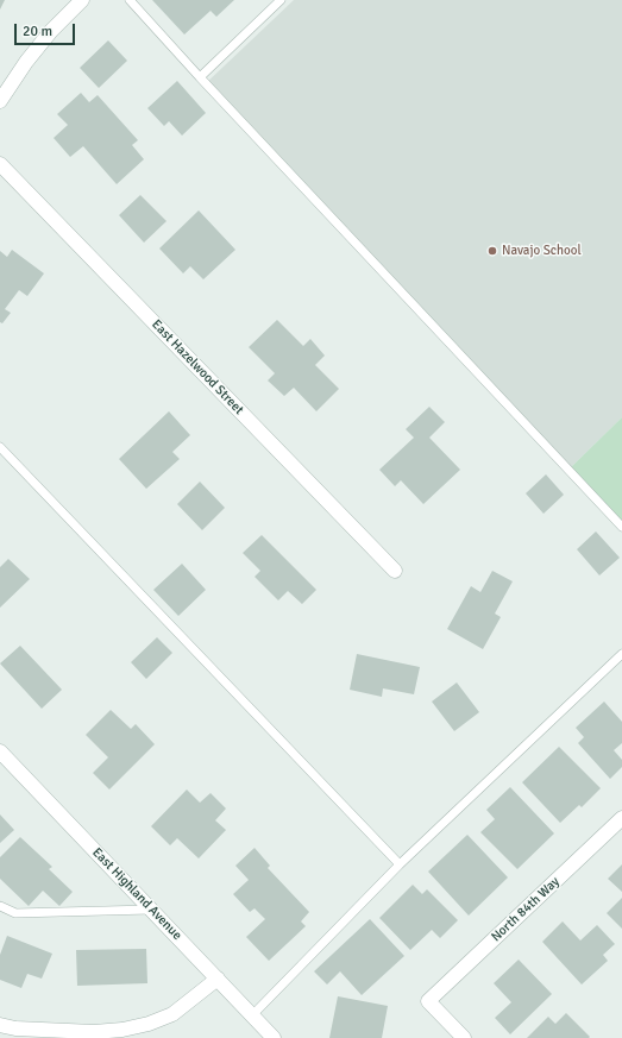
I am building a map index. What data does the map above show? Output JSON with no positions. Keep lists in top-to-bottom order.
{
  "streets": {
    "street": ["East Hazelwood Street", "East Highland Avenue", "North 84th Way"]
  },
  "places": ["Navajo School"],
  "scale_bar": "20 m"
}
